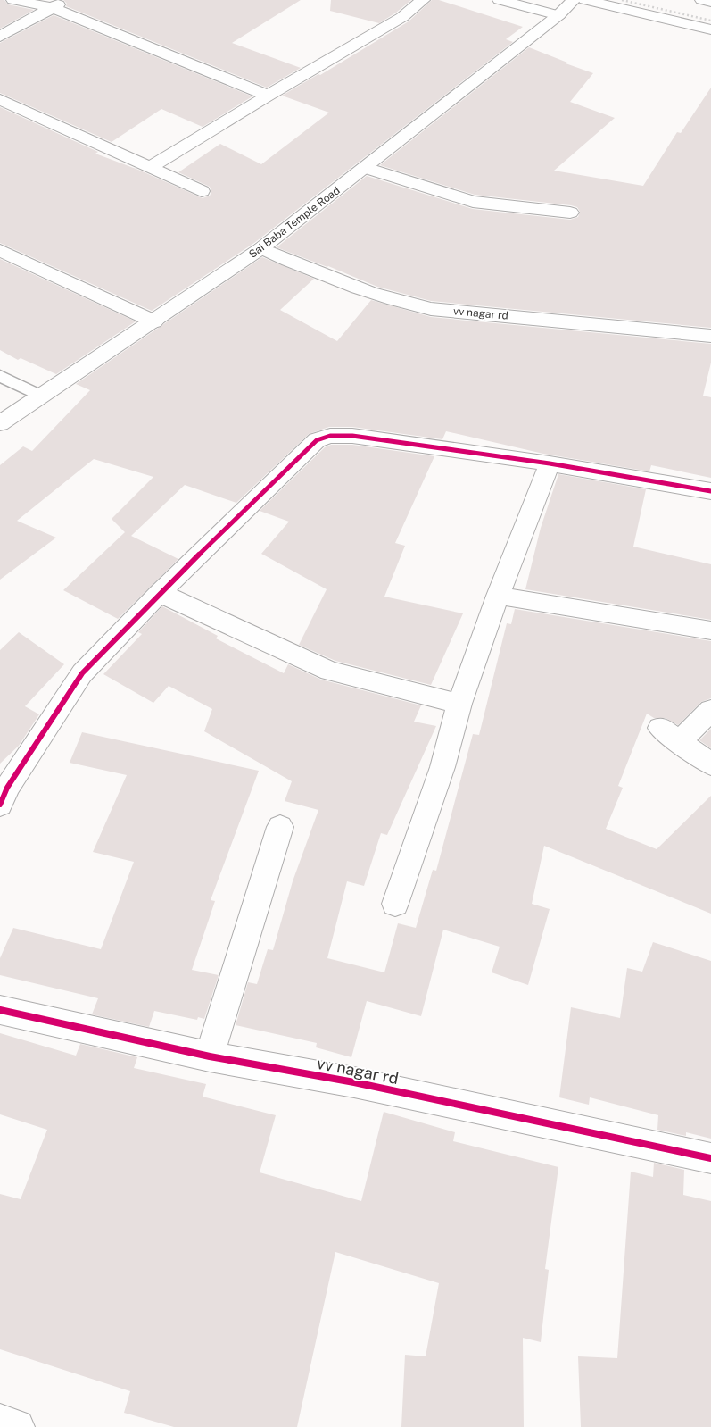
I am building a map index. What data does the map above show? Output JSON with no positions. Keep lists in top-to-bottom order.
{
  "streets": {
    "main road": ["Sai Baba Temple Road", "vv nagar rd"]
  },
  "crossings": [
    ["Sai Baba Temple Road", "vv nagar rd"]
  ]
}
